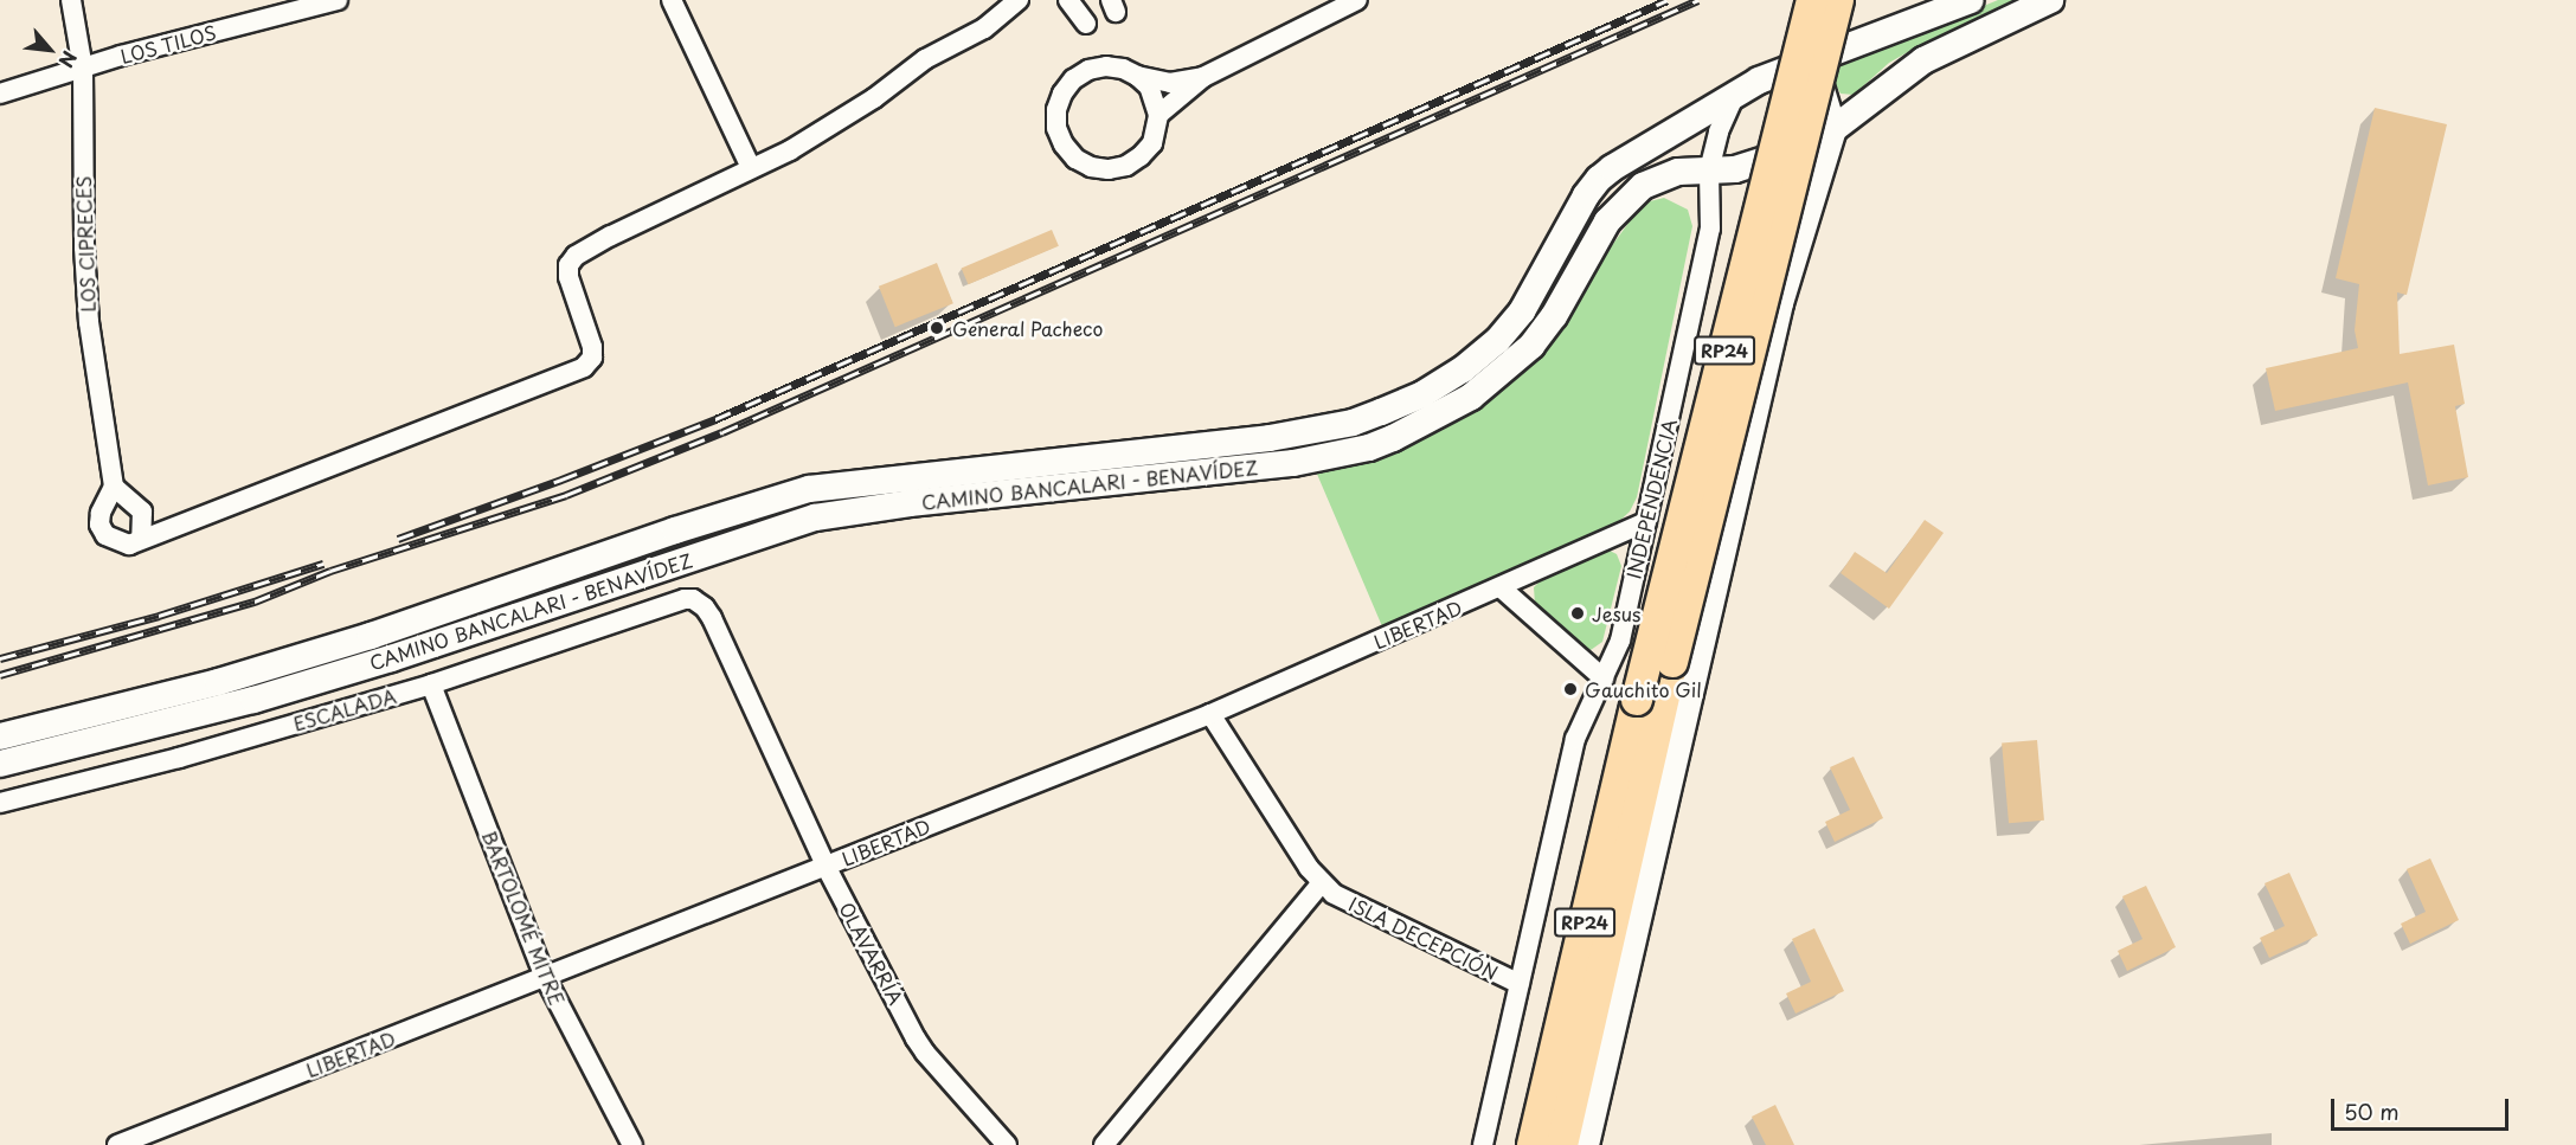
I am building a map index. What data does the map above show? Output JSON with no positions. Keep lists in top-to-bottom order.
{
  "streets": {
    "main road": ["RP24", "CAMINO BANCALARI - BENAVÍDEZ"],
    "street": [
      "LOS TILOS",
      "LOS CIPRECES",
      "INDEPENDENCIA",
      "LIBERTAD",
      "ESCALADA",
      "BARTOLOMÉ MITRE",
      "ISLA DECEPCIÓN",
      "OLAVARRÍA"
    ]
  },
  "crossings": [
    ["LOS TILOS", "LOS CIPRECES"],
    ["CAMINO BANCALARI - BENAVÍDEZ", "INDEPENDENCIA"],
    ["INDEPENDENCIA", "LIBERTAD"],
    ["INDEPENDENCIA", "ISLA DECEPCIÓN"],
    ["LIBERTAD", "BARTOLOMÉ MITRE"],
    ["LIBERTAD", "ISLA DECEPCIÓN"],
    ["LIBERTAD", "OLAVARRÍA"],
    ["ESCALADA", "BARTOLOMÉ MITRE"],
    ["ESCALADA", "OLAVARRÍA"]
  ],
  "places": ["General Pacheco", "Jesus", "Gauchito Gil"],
  "scale_bar": "50 m",
  "north": "bottom right"
}
